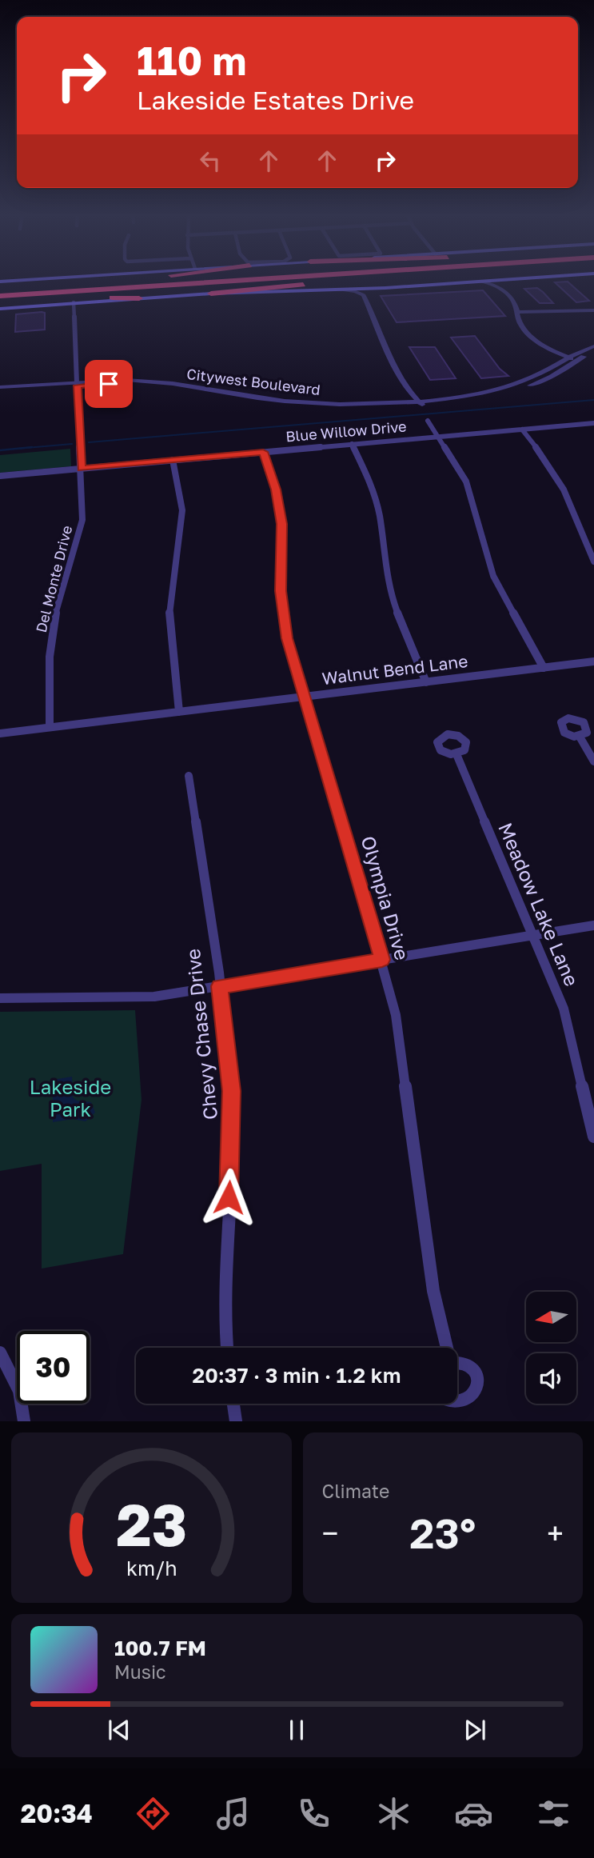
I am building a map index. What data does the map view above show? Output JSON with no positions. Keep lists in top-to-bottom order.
{
  "streets": {
    "street": [
      "Citywest Boulevard",
      "Blue Willow Drive",
      "Del Monte Drive",
      "Walnut Bend Lane",
      "Olympia Drive",
      "Meadow Lake Lane",
      "Chevy Chase Drive"
    ]
  },
  "crossings": [
    ["Citywest Boulevard", "Del Monte Drive"],
    ["Blue Willow Drive", "Del Monte Drive"],
    ["Blue Willow Drive", "Olympia Drive"],
    ["Del Monte Drive", "Walnut Bend Lane"],
    ["Walnut Bend Lane", "Olympia Drive"]
  ],
  "parks": ["Lakeside Park"],
  "north": "left",
  "page": {
    "turn": ["110 m", "Lakeside Estates Drive"],
    "limit": "30",
    "trip": "20:37 · 3 min · 1.2 km",
    "tile": "Climate",
    "heat": ["−", "23°", "+"],
    "song": ["100.7 FM", "Music"],
    "tabs": "20:34",
    "gauge": ["23", "km/h"]
  }
}
